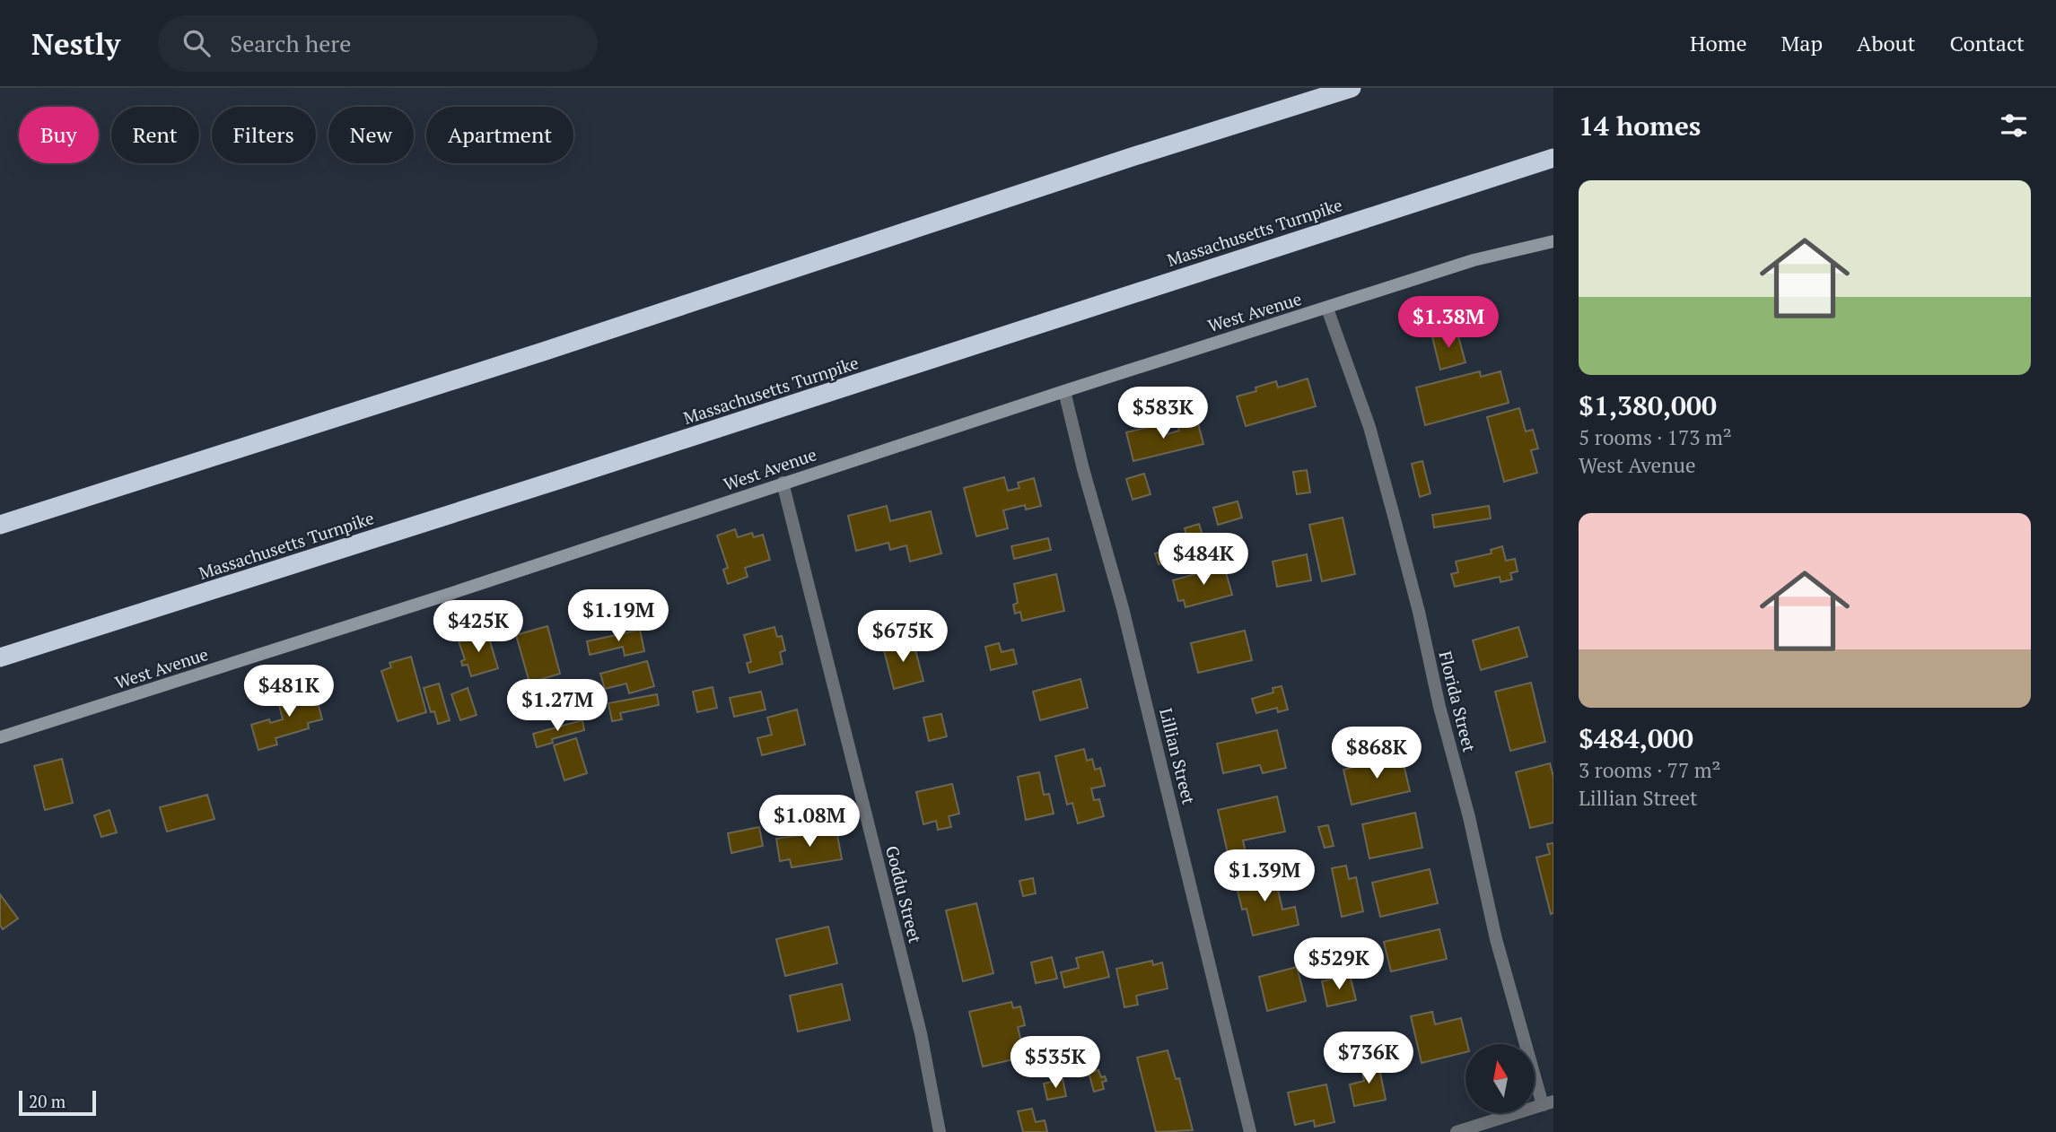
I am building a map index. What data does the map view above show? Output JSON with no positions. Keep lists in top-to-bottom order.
{
  "streets": {
    "highway": ["Massachusetts Turnpike"],
    "main road": ["West Avenue"],
    "street": ["Florida Street", "Lillian Street", "Goddu Street"]
  },
  "crossings": [
    ["West Avenue", "Florida Street"],
    ["West Avenue", "Lillian Street"],
    ["West Avenue", "Goddu Street"]
  ],
  "scale_bar": "20 m",
  "north": "top",
  "page": {
    "header": "Nestly",
    "search": "Search here",
    "nav": [
      "Home",
      "Map",
      "About",
      "Contact"
    ],
    "heading": "14 homes",
    "chip": [
      "Buy",
      "Rent",
      "Filters",
      "New",
      "Apartment"
    ],
    "list": [
      {
        "name": "$1,380,000",
        "note": "5 rooms · 173 m² · West Avenue"
      },
      {
        "name": "$484,000",
        "note": "3 rooms · 77 m² · Lillian Street"
      }
    ],
    "price": [
      "$1.38M",
      "$583K",
      "$484K",
      "$1.19M",
      "$425K",
      "$675K",
      "$481K",
      "$1.27M",
      "$868K",
      "$1.08M",
      "$1.39M",
      "$529K",
      "$736K",
      "$535K"
    ],
    "scale": "20 m"
  }
}
